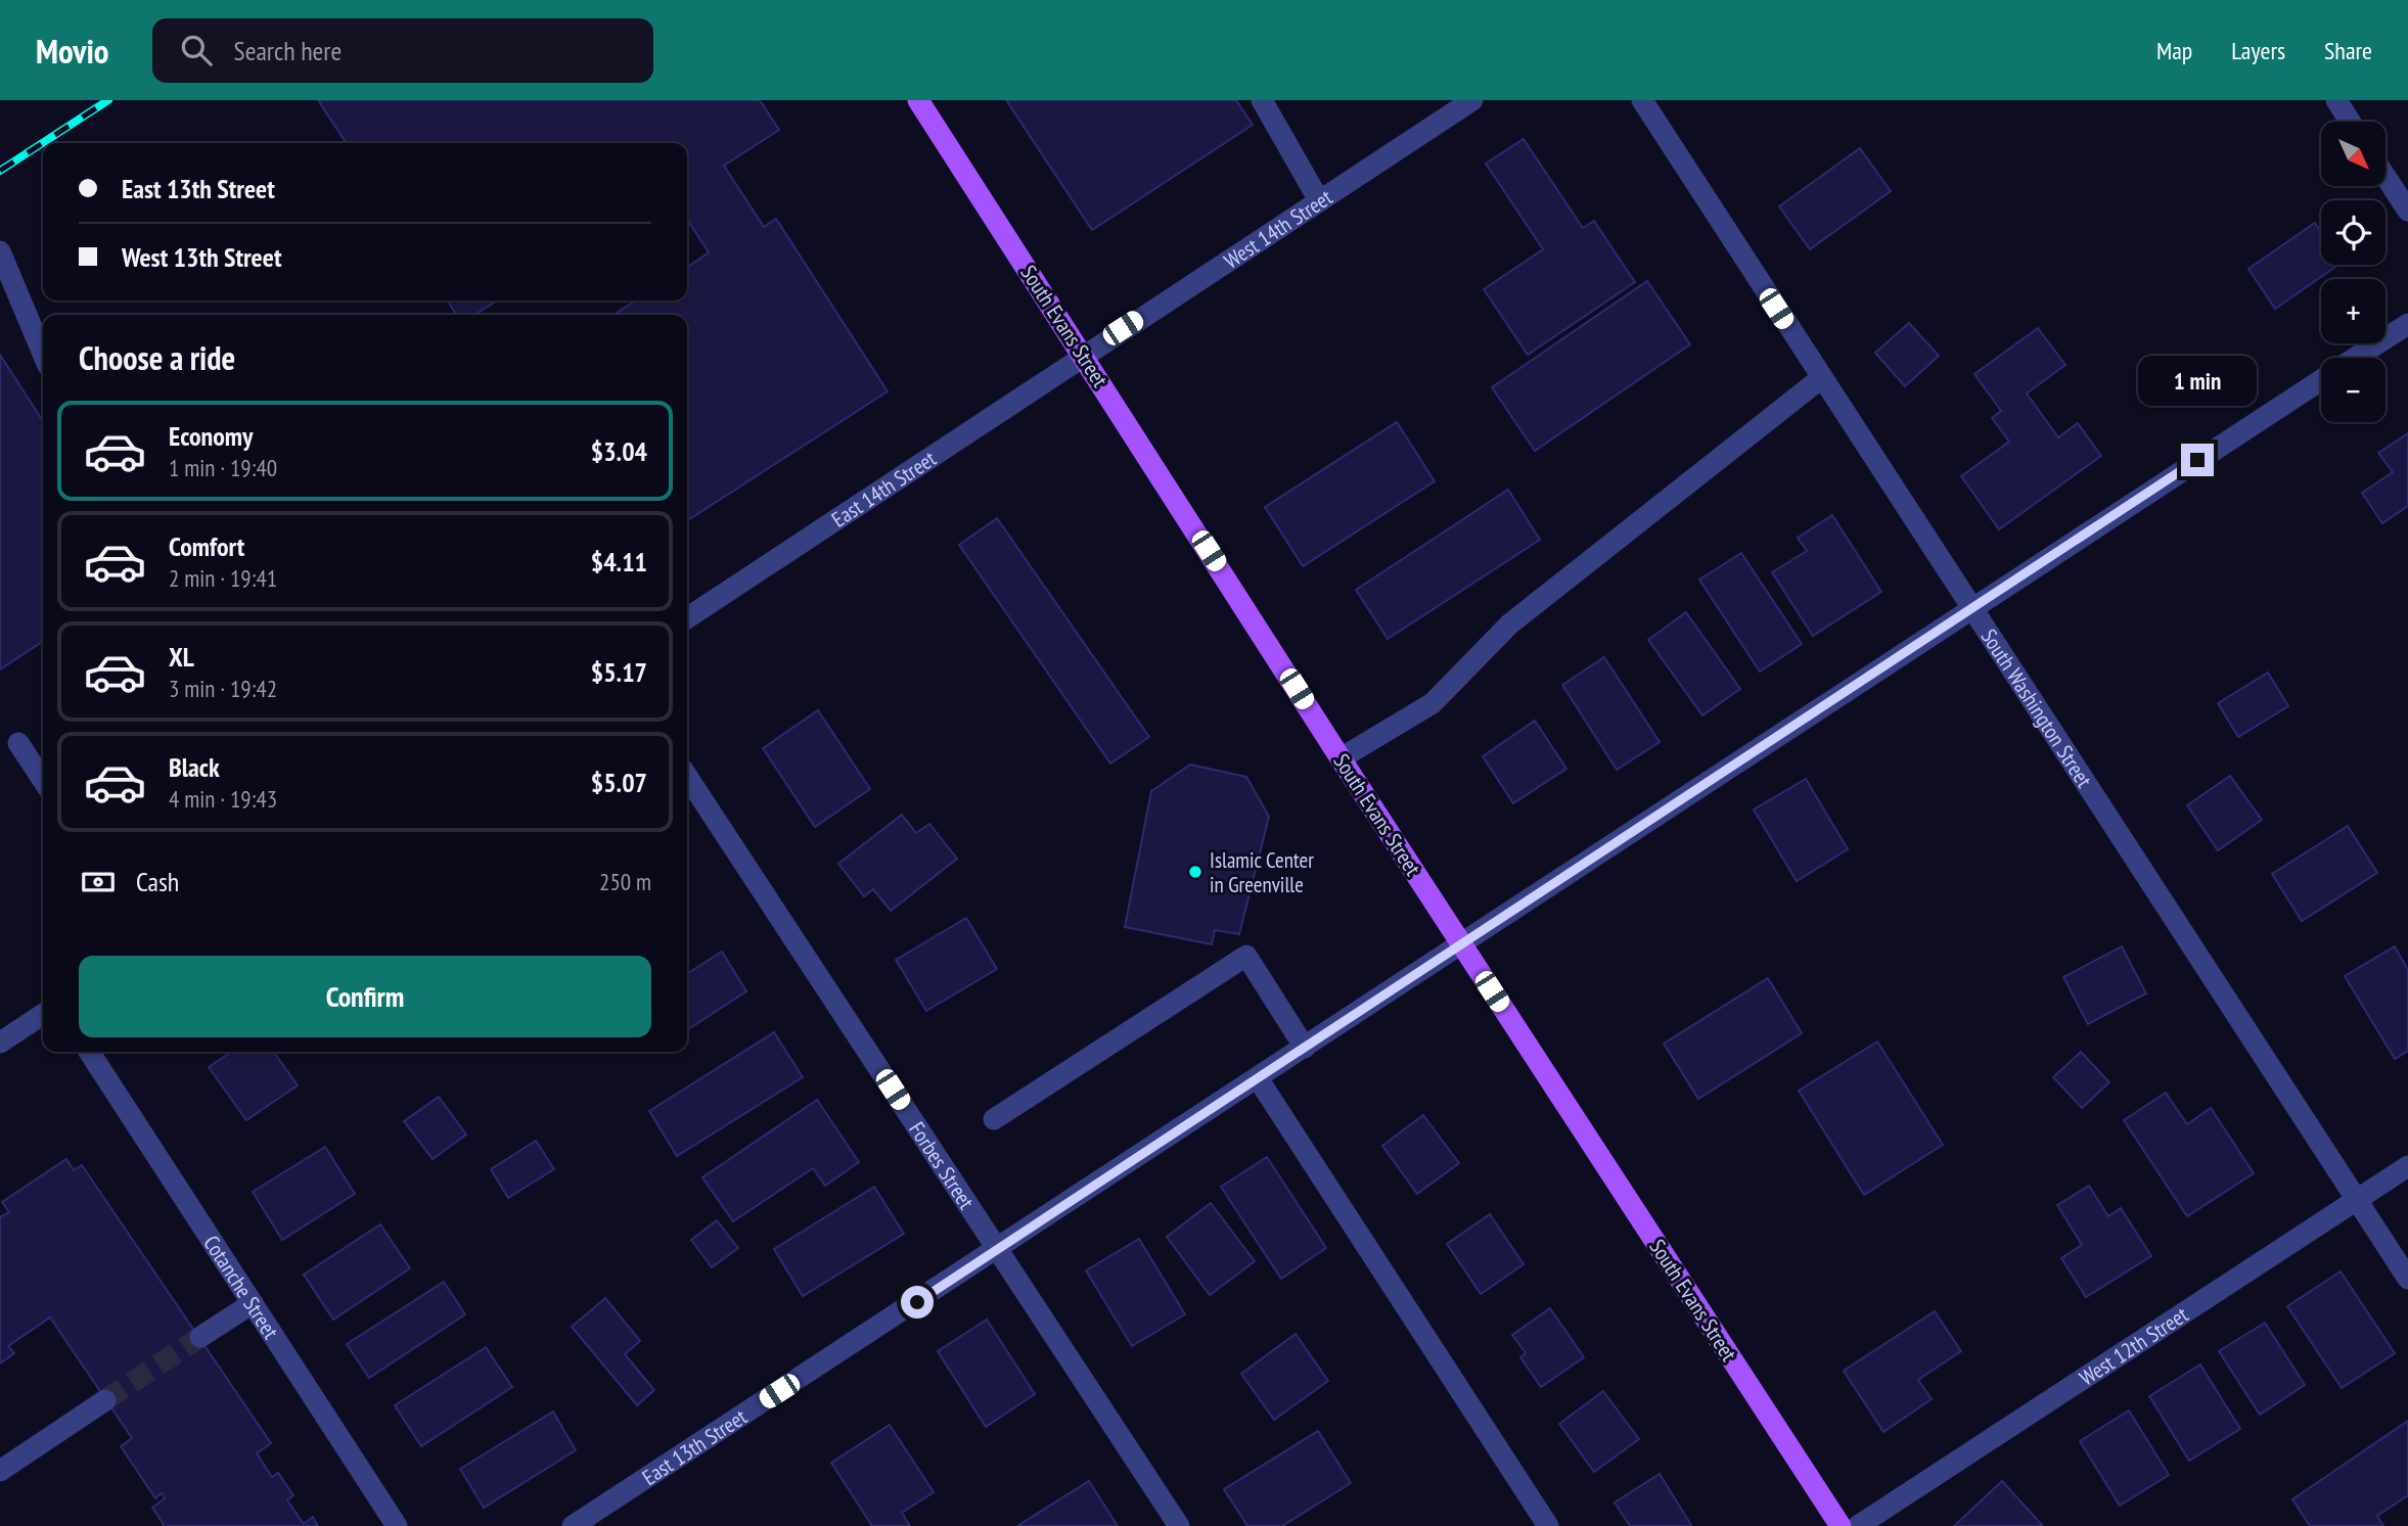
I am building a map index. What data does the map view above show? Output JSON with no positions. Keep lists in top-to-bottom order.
{
  "streets": {
    "main road": ["South Evans Street"],
    "street": [
      "West 14th Street",
      "East 14th Street",
      "South Washington Street",
      "Forbes Street",
      "Cotanche Street",
      "West 12th Street",
      "East 13th Street"
    ]
  },
  "crossings": [
    ["West 14th Street", "South Evans Street"],
    ["West 14th Street", "East 14th Street"],
    ["South Evans Street", "East 14th Street"],
    ["South Evans Street", "East 13th Street"],
    ["South Washington Street", "West 12th Street"],
    ["South Washington Street", "East 13th Street"],
    ["Forbes Street", "East 13th Street"]
  ],
  "places": ["Islamic Center in Greenville"],
  "north": "bottom right",
  "page": {
    "header": "Movio",
    "search": "Search here",
    "nav": ["Map", "Layers", "Share"],
    "map_buttons": ["+", "−"],
    "banner": ["East 13th Street", "West 13th Street"],
    "heading": "Choose a ride",
    "bubble": "1 min",
    "list": [
      {
        "name": "Economy",
        "note": "1 min · 19:40",
        "value": "$3.04"
      },
      {
        "name": "Comfort",
        "note": "2 min · 19:41",
        "value": "$4.11"
      },
      {
        "name": "XL",
        "note": "3 min · 19:42",
        "value": "$5.17"
      },
      {
        "name": "Black",
        "note": "4 min · 19:43",
        "value": "$5.07"
      }
    ],
    "pay": ["Cash", "250 m"],
    "buttons": "Confirm"
  }
}
